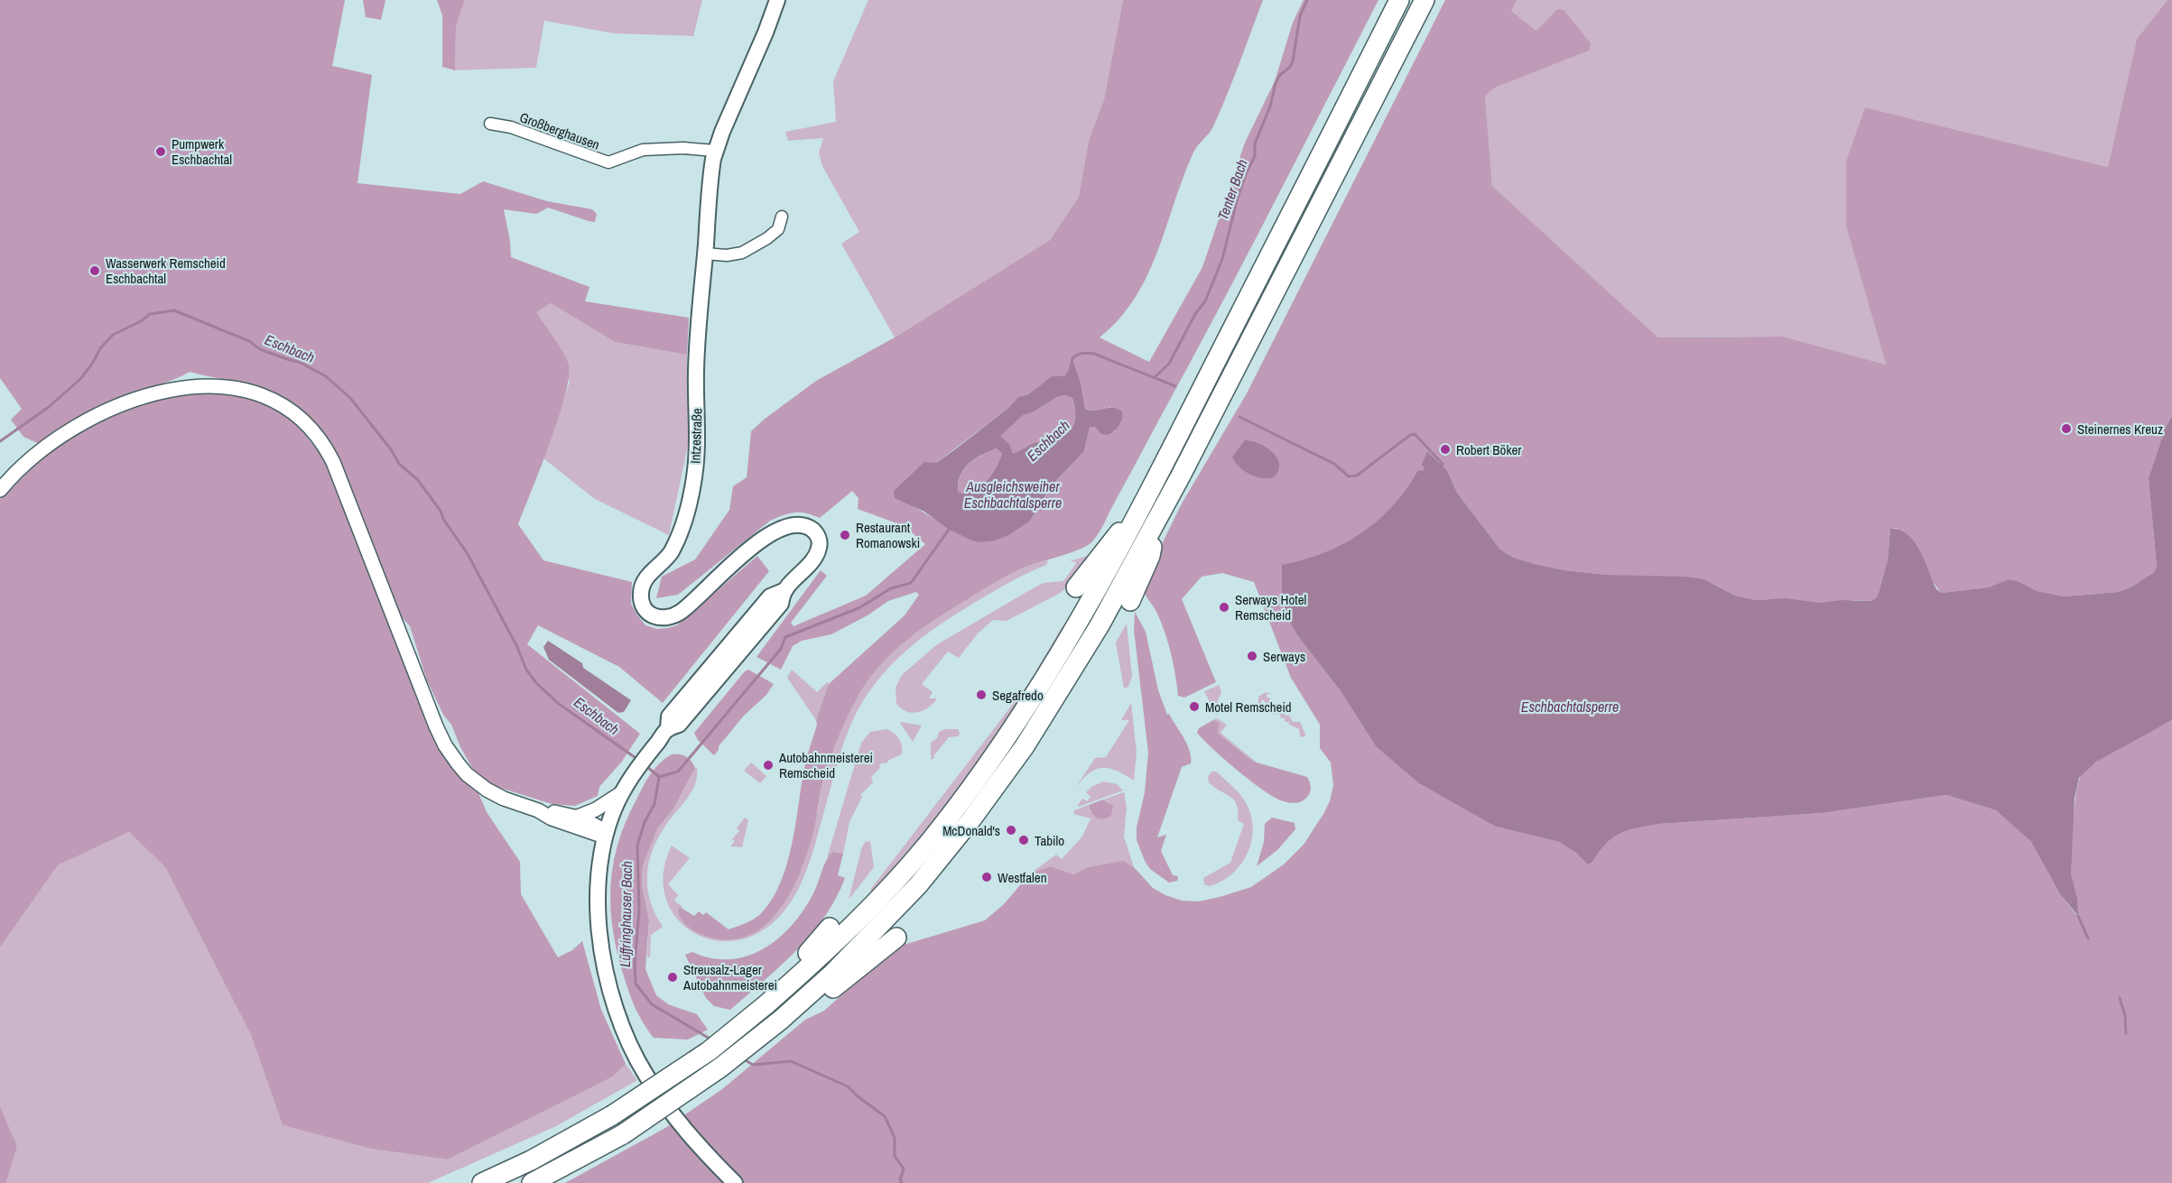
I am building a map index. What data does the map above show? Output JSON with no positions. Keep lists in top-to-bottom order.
{
  "streets": {
    "main road": ["Intzestraße"],
    "street": ["Großberghausen"]
  },
  "crossings": [
    ["Großberghausen", "Intzestraße"]
  ],
  "water": [
    "Tenter Bach",
    "Eschbach",
    "Ausgleichsweiher Eschbachtalsperre",
    "Eschbachtalsperre",
    "Lüffringhauser Bach"
  ],
  "places": [
    "Pumpwerk Eschbachtal",
    "Wasserwerk Remscheid Eschbachtal",
    "Steinernes Kreuz",
    "Robert Böker",
    "Restaurant Romanowski",
    "Serways Hotel Remscheid",
    "Serways",
    "Segafredo",
    "Motel Remscheid",
    "Autobahnmeisterei Remscheid",
    "McDonald's",
    "Tabilo",
    "Westfalen",
    "Streusalz-Lager Autobahnmeisterei"
  ]
}
